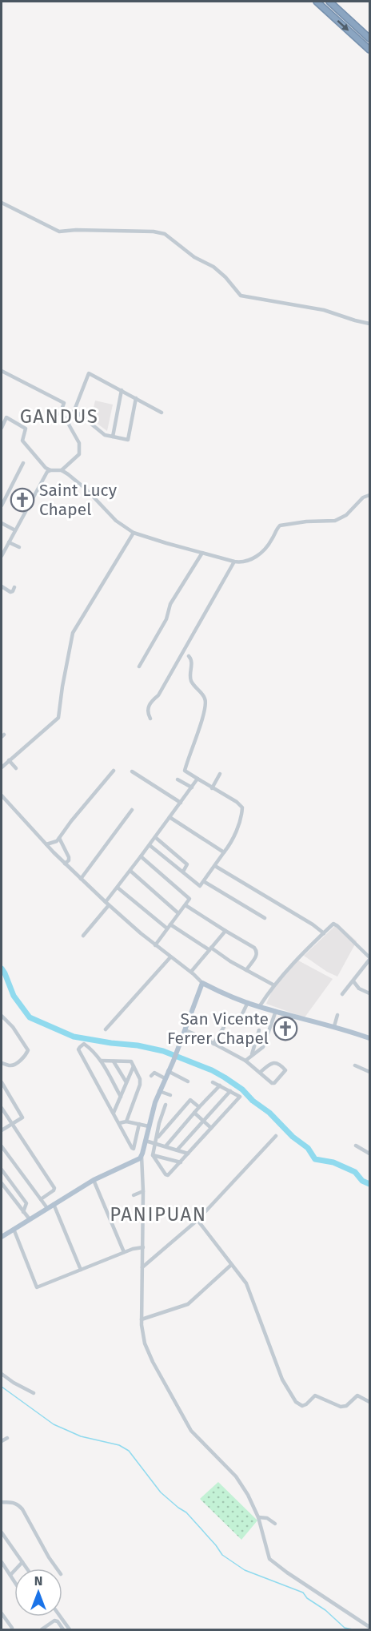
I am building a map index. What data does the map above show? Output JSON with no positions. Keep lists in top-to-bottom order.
{
  "districts": ["GANDUS", "PANIPUAN"],
  "places": {
    "church": ["Saint Lucy Chapel", "San Vicente Ferrer Chapel"]
  },
  "north": "top"
}
